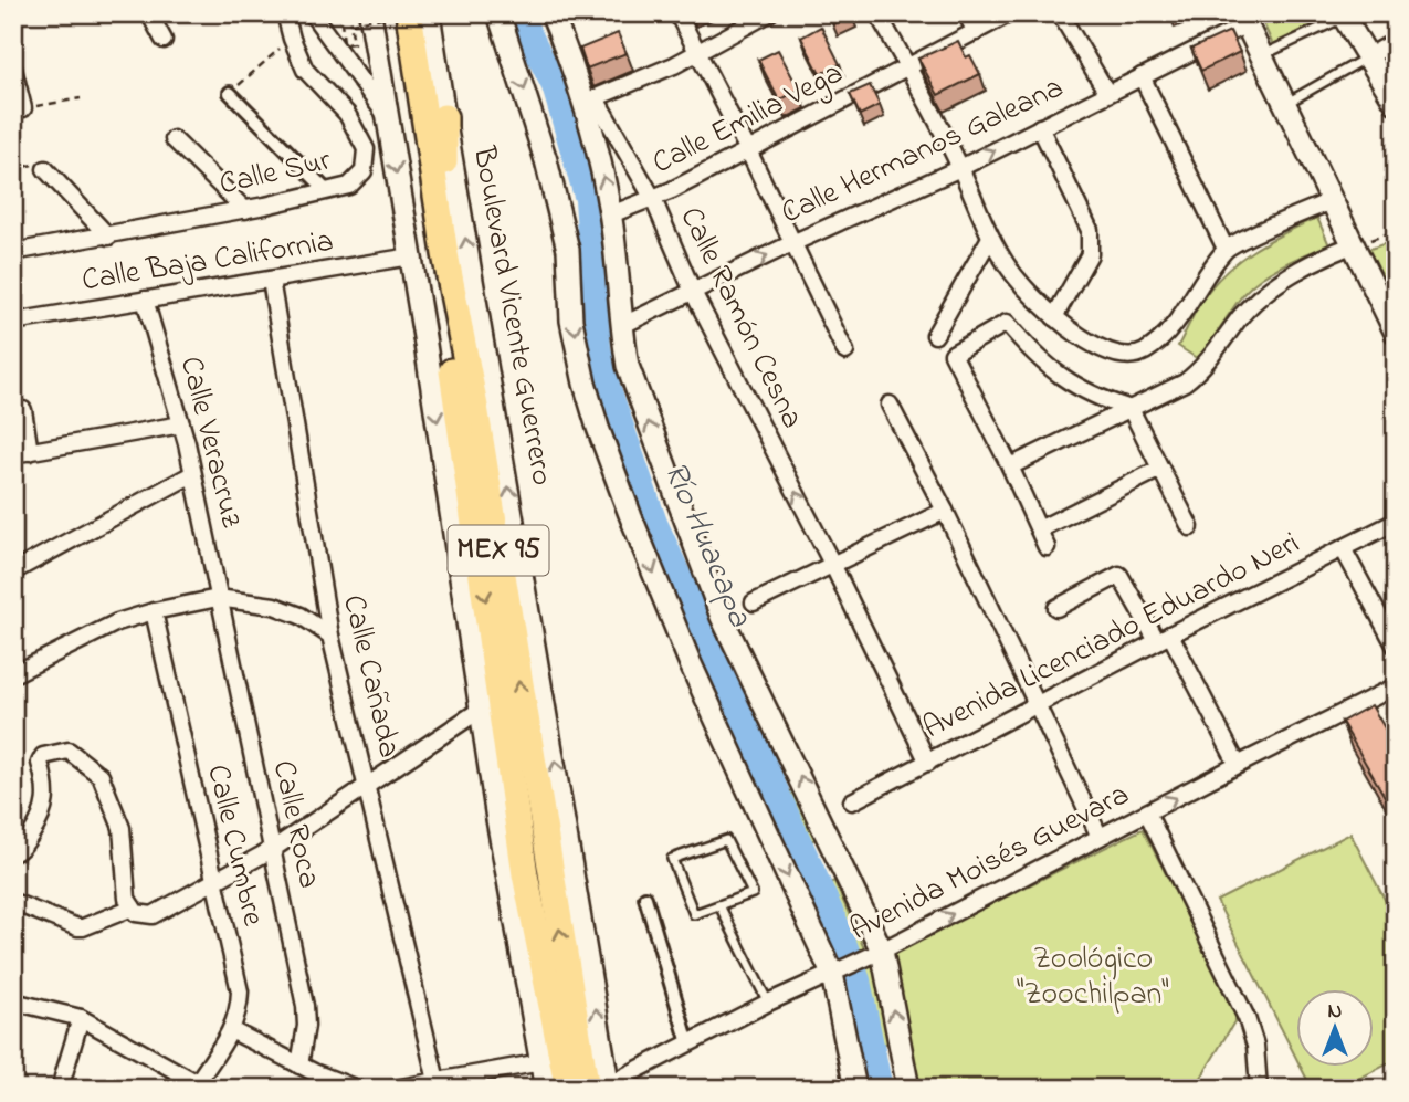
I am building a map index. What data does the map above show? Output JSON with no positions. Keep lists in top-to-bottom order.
{
  "streets": {
    "highway": ["Boulevard Vicente Guerrero", "MEX 95"],
    "street": [
      "Calle Emilia Vega",
      "Calle Hermanos Galeana",
      "Calle Sur",
      "Calle Baja California",
      "Calle Ramón Cesna",
      "Calle Veracruz",
      "Avenida Licenciado Eduardo Neri",
      "Calle Cañada",
      "Calle Roca",
      "Calle Cumbre",
      "Avenida Moisés Guevara"
    ]
  },
  "crossings": [
    ["Calle Emilia Vega", "Calle Ramón Cesna"],
    ["Calle Hermanos Galeana", "Calle Ramón Cesna"],
    ["Calle Baja California", "Calle Veracruz"],
    ["Calle Baja California", "Calle Cañada"],
    ["Boulevard Vicente Guerrero", "Avenida Moisés Guevara"],
    ["Calle Ramón Cesna", "Avenida Licenciado Eduardo Neri"],
    ["Calle Veracruz", "Calle Roca"]
  ],
  "one_way": ["Avenida Moisés Guevara"],
  "water": ["Río Huacapa"],
  "parks": ["Zoológico \"Zoochilpan\""],
  "north": "top"
}
